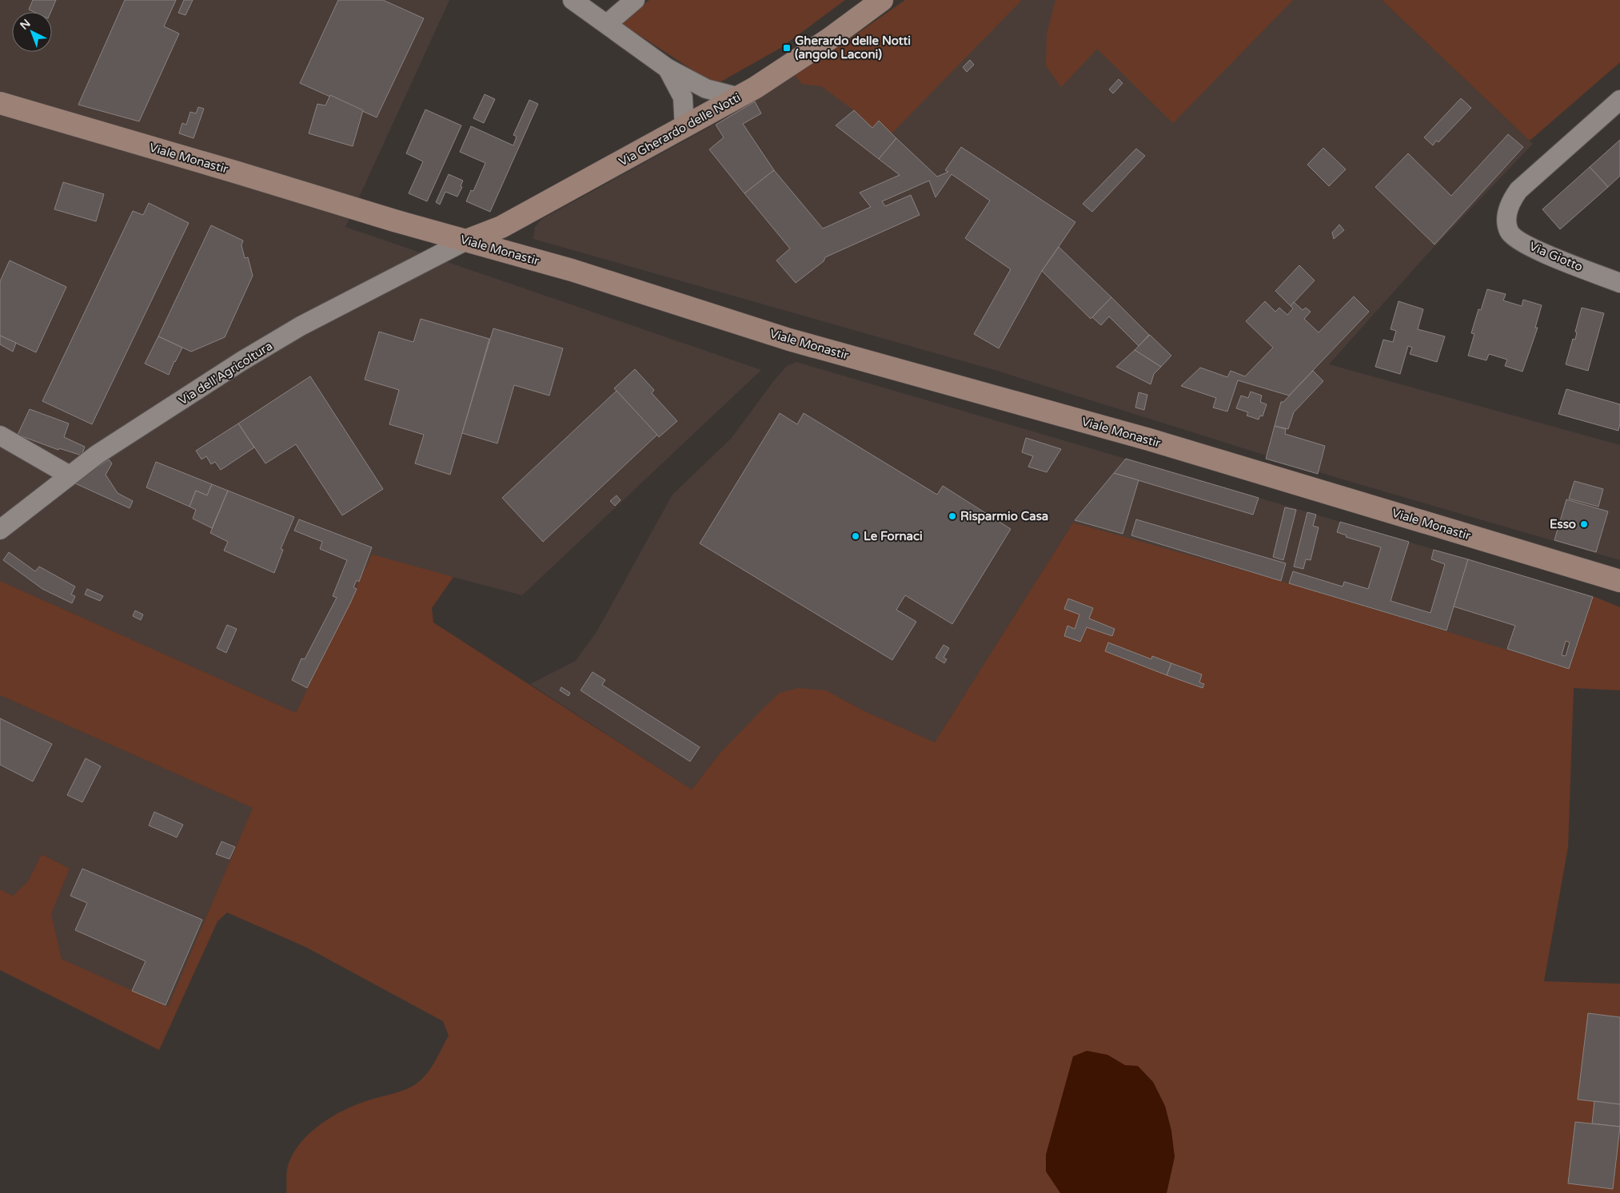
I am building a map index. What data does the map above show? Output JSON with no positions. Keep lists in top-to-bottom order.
{
  "streets": {
    "main road": ["Via Gherardo delle Notti", "Viale Monastir"],
    "street": ["Via Giotto", "Via dell'Agricoltura"]
  },
  "crossings": [
    ["Via Gherardo delle Notti", "Viale Monastir"],
    ["Via Gherardo delle Notti", "Via dell'Agricoltura"],
    ["Viale Monastir", "Via dell'Agricoltura"]
  ],
  "places": {
    "transit": ["Gherardo delle Notti (angolo Laconi)"],
    "other": ["Risparmio Casa", "Esso", "Le Fornaci"]
  },
  "north": "top left"
}
